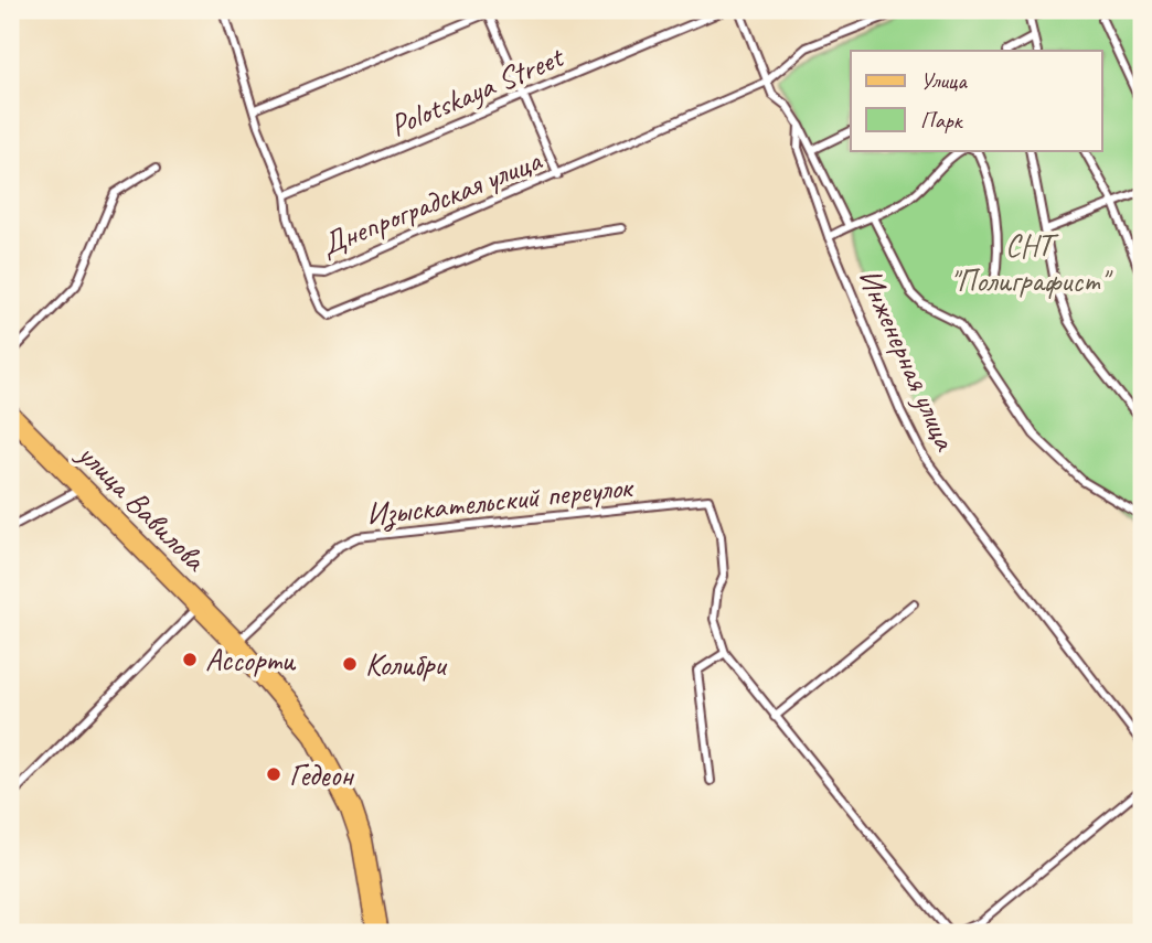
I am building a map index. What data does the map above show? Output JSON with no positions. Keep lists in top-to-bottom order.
{
  "streets": {
    "main road": ["улица Вавилова"],
    "street": [
      "Polotskaya Street",
      "Днепроградская улица",
      "Инженерная улица",
      "Изыскательский переулок"
    ]
  },
  "crossings": [
    ["Изыскательский переулок", "улица Вавилова"]
  ],
  "parks": ["СНТ \"Полиграфист\""],
  "places": ["Ассорти", "Колибри", "Гедеон"],
  "legend": ["Улица", "Парк"]
}
